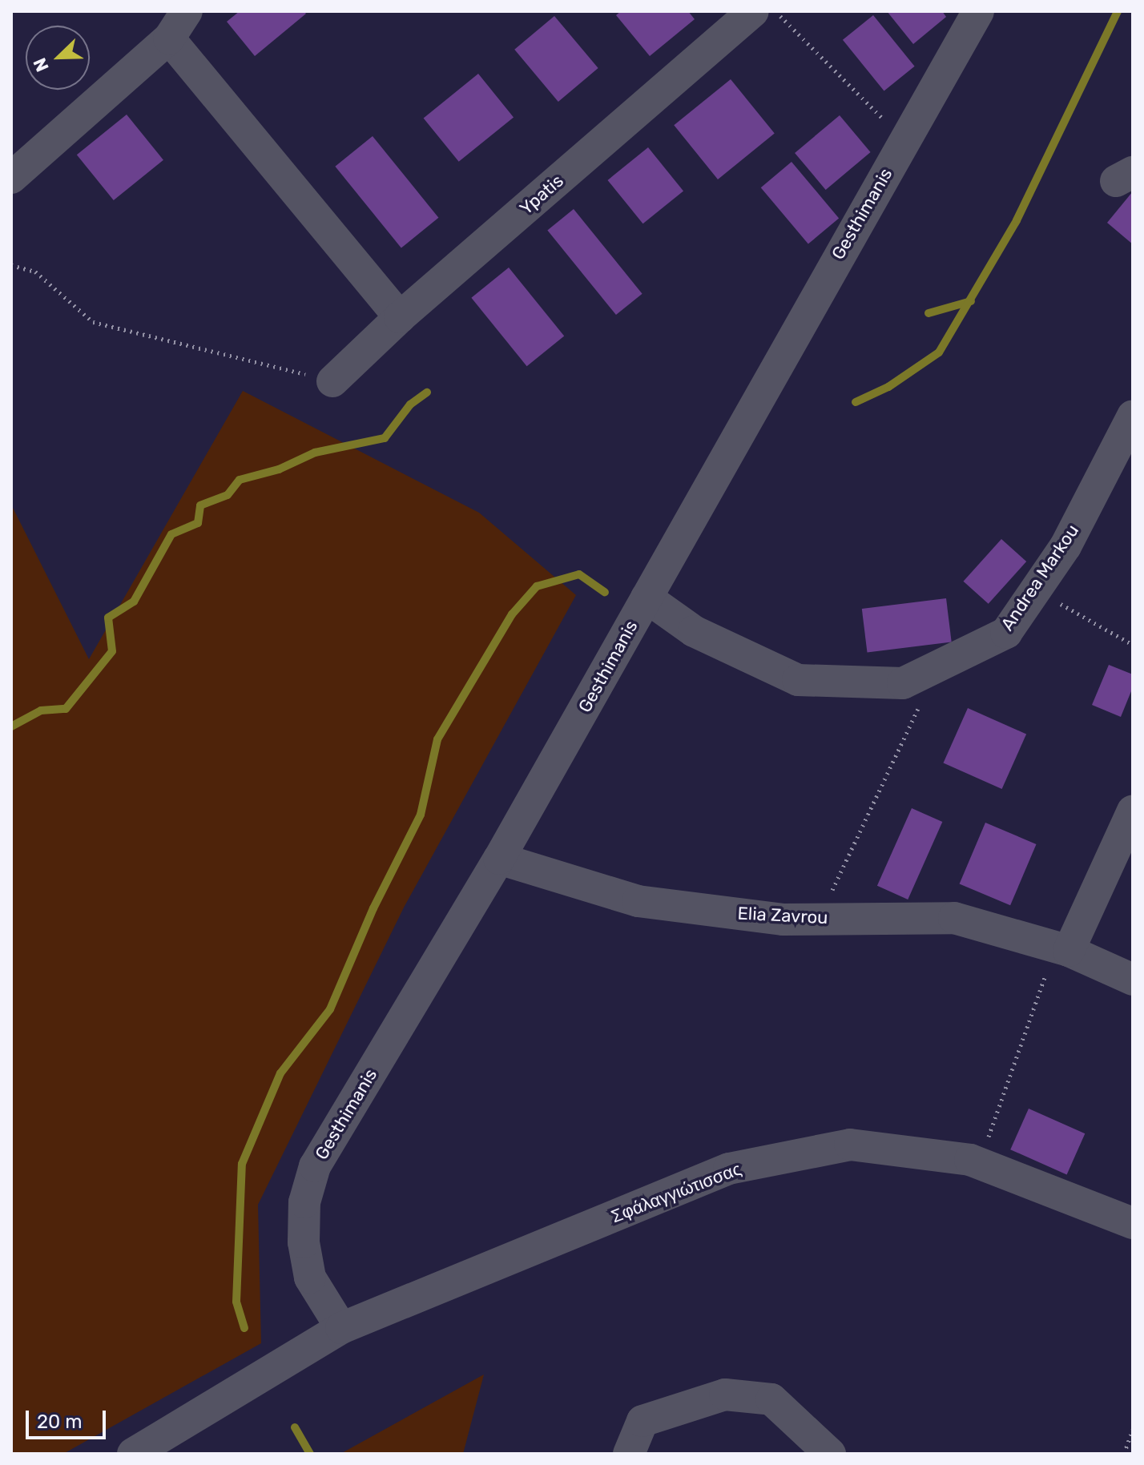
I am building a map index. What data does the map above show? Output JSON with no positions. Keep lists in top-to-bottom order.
{
  "streets": {
    "street": [
      "Ypatis",
      "Gesthimanis",
      "Andrea Markou",
      "Elia Zavrou",
      "Σφάλαγγιώτισσας"
    ]
  },
  "crossings": [
    ["Gesthimanis", "Andrea Markou"],
    ["Gesthimanis", "Elia Zavrou"],
    ["Gesthimanis", "Σφάλαγγιώτισσας"]
  ],
  "scale_bar": "20 m",
  "north": "bottom left"
}
